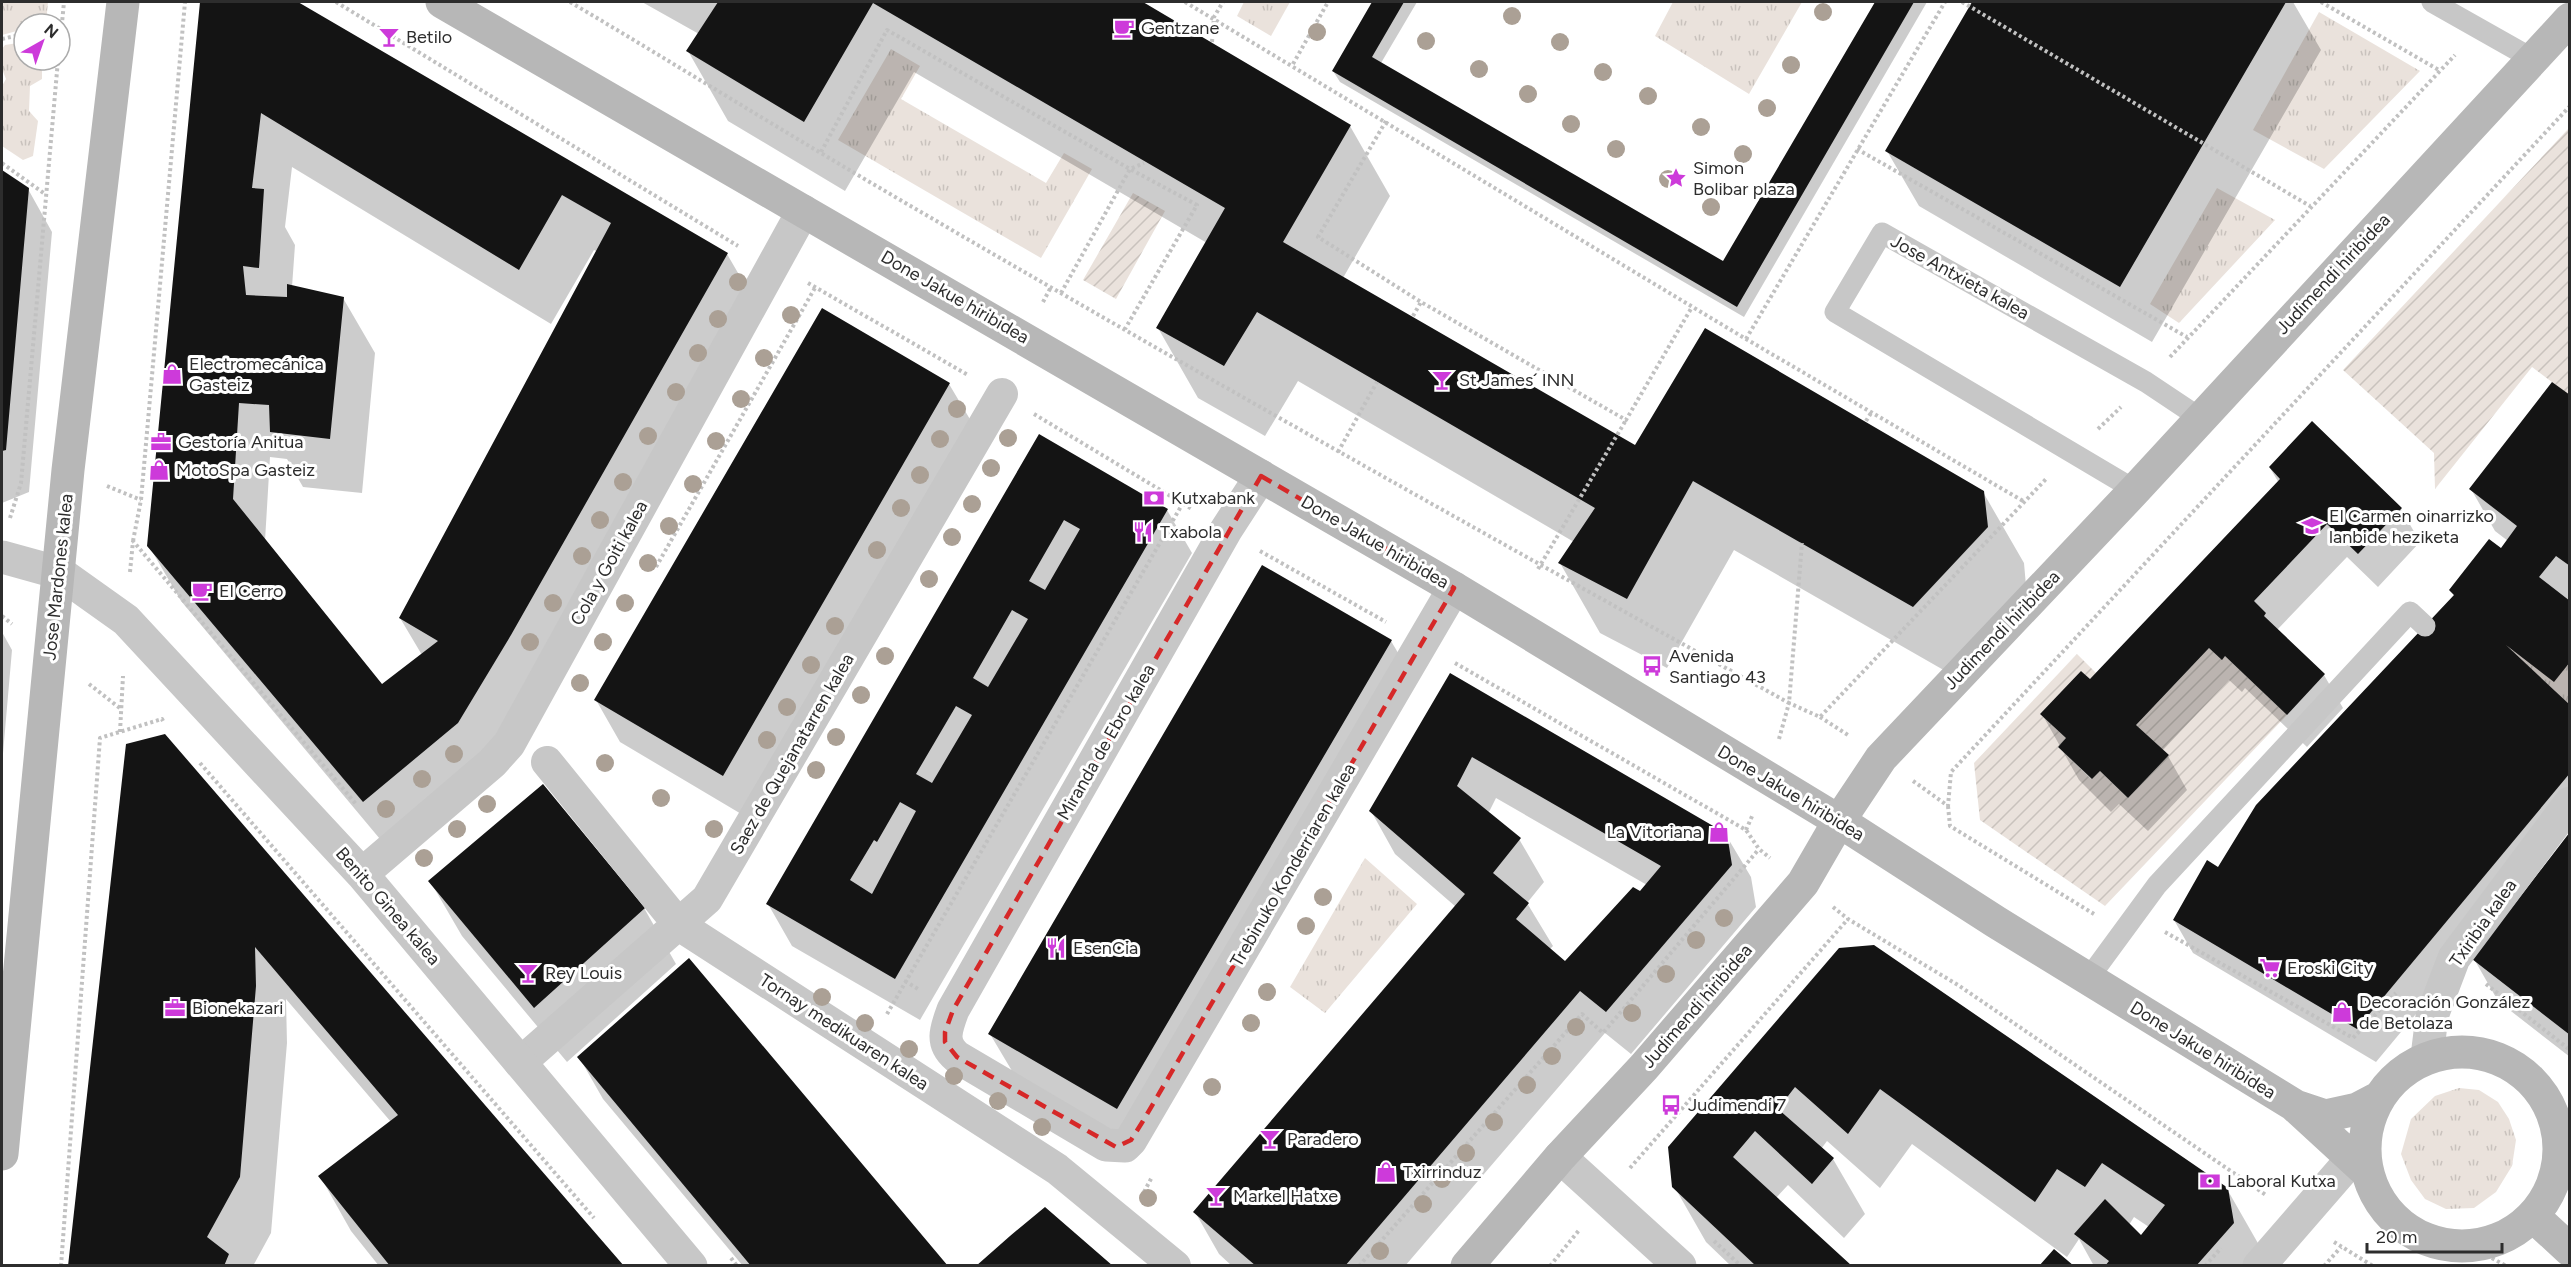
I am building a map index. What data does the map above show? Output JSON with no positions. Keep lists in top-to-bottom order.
{
  "streets": {
    "main road": ["Judimendi hiribidea", "Done Jakue hiribidea", "Jose Mardones kalea"],
    "street": [
      "Cola y Goiti kalea",
      "Miranda de Ebro kalea",
      "Saez de Quejanatarren kalea",
      "Trebinuko Konderriaren kalea",
      "Benito Ginea kalea",
      "Txiribia kalea",
      "Tornay medikuaren kalea"
    ],
    "lane": ["Jose Antxieta kalea"]
  },
  "crossings": [
    ["Judimendi hiribidea", "Jose Antxieta kalea"],
    ["Judimendi hiribidea", "Done Jakue hiribidea"],
    ["Done Jakue hiribidea", "Cola y Goiti kalea"],
    ["Done Jakue hiribidea", "Miranda de Ebro kalea"],
    ["Done Jakue hiribidea", "Trebinuko Konderriaren kalea"],
    ["Done Jakue hiribidea", "Txiribia kalea"],
    ["Cola y Goiti kalea", "Benito Ginea kalea"],
    ["Jose Mardones kalea", "Benito Ginea kalea"],
    ["Miranda de Ebro kalea", "Trebinuko Konderriaren kalea"],
    ["Saez de Quejanatarren kalea", "Benito Ginea kalea"],
    ["Saez de Quejanatarren kalea", "Tornay medikuaren kalea"]
  ],
  "places": {
    "cafe": ["Gentzane", "El Cerro"],
    "bar": [
      "Betilo",
      "St James´ INN",
      "Rey Louis",
      "Paradero",
      "Markel Hatxe"
    ],
    "place": ["Simon Bolibar plaza"],
    "shop": [
      "Electromecánica Gasteiz",
      "MotoSpa Gasteiz",
      "La Vitoriana",
      "Decoración González de Betolaza",
      "Txirrinduz"
    ],
    "office": ["Gestoría Anitua", "Bionekazari"],
    "bank": ["Kutxabank", "Laboral Kutxa"],
    "school or university": ["El Carmen oinarrizko lanbide heziketa"],
    "restaurant": ["Txabola", "EsenCia"],
    "bus stop": ["Avenida Santiago 43", "Judimendi 7"],
    "supermarket": ["Eroski City"]
  },
  "scale_bar": "20 m",
  "north": "top right"
}
